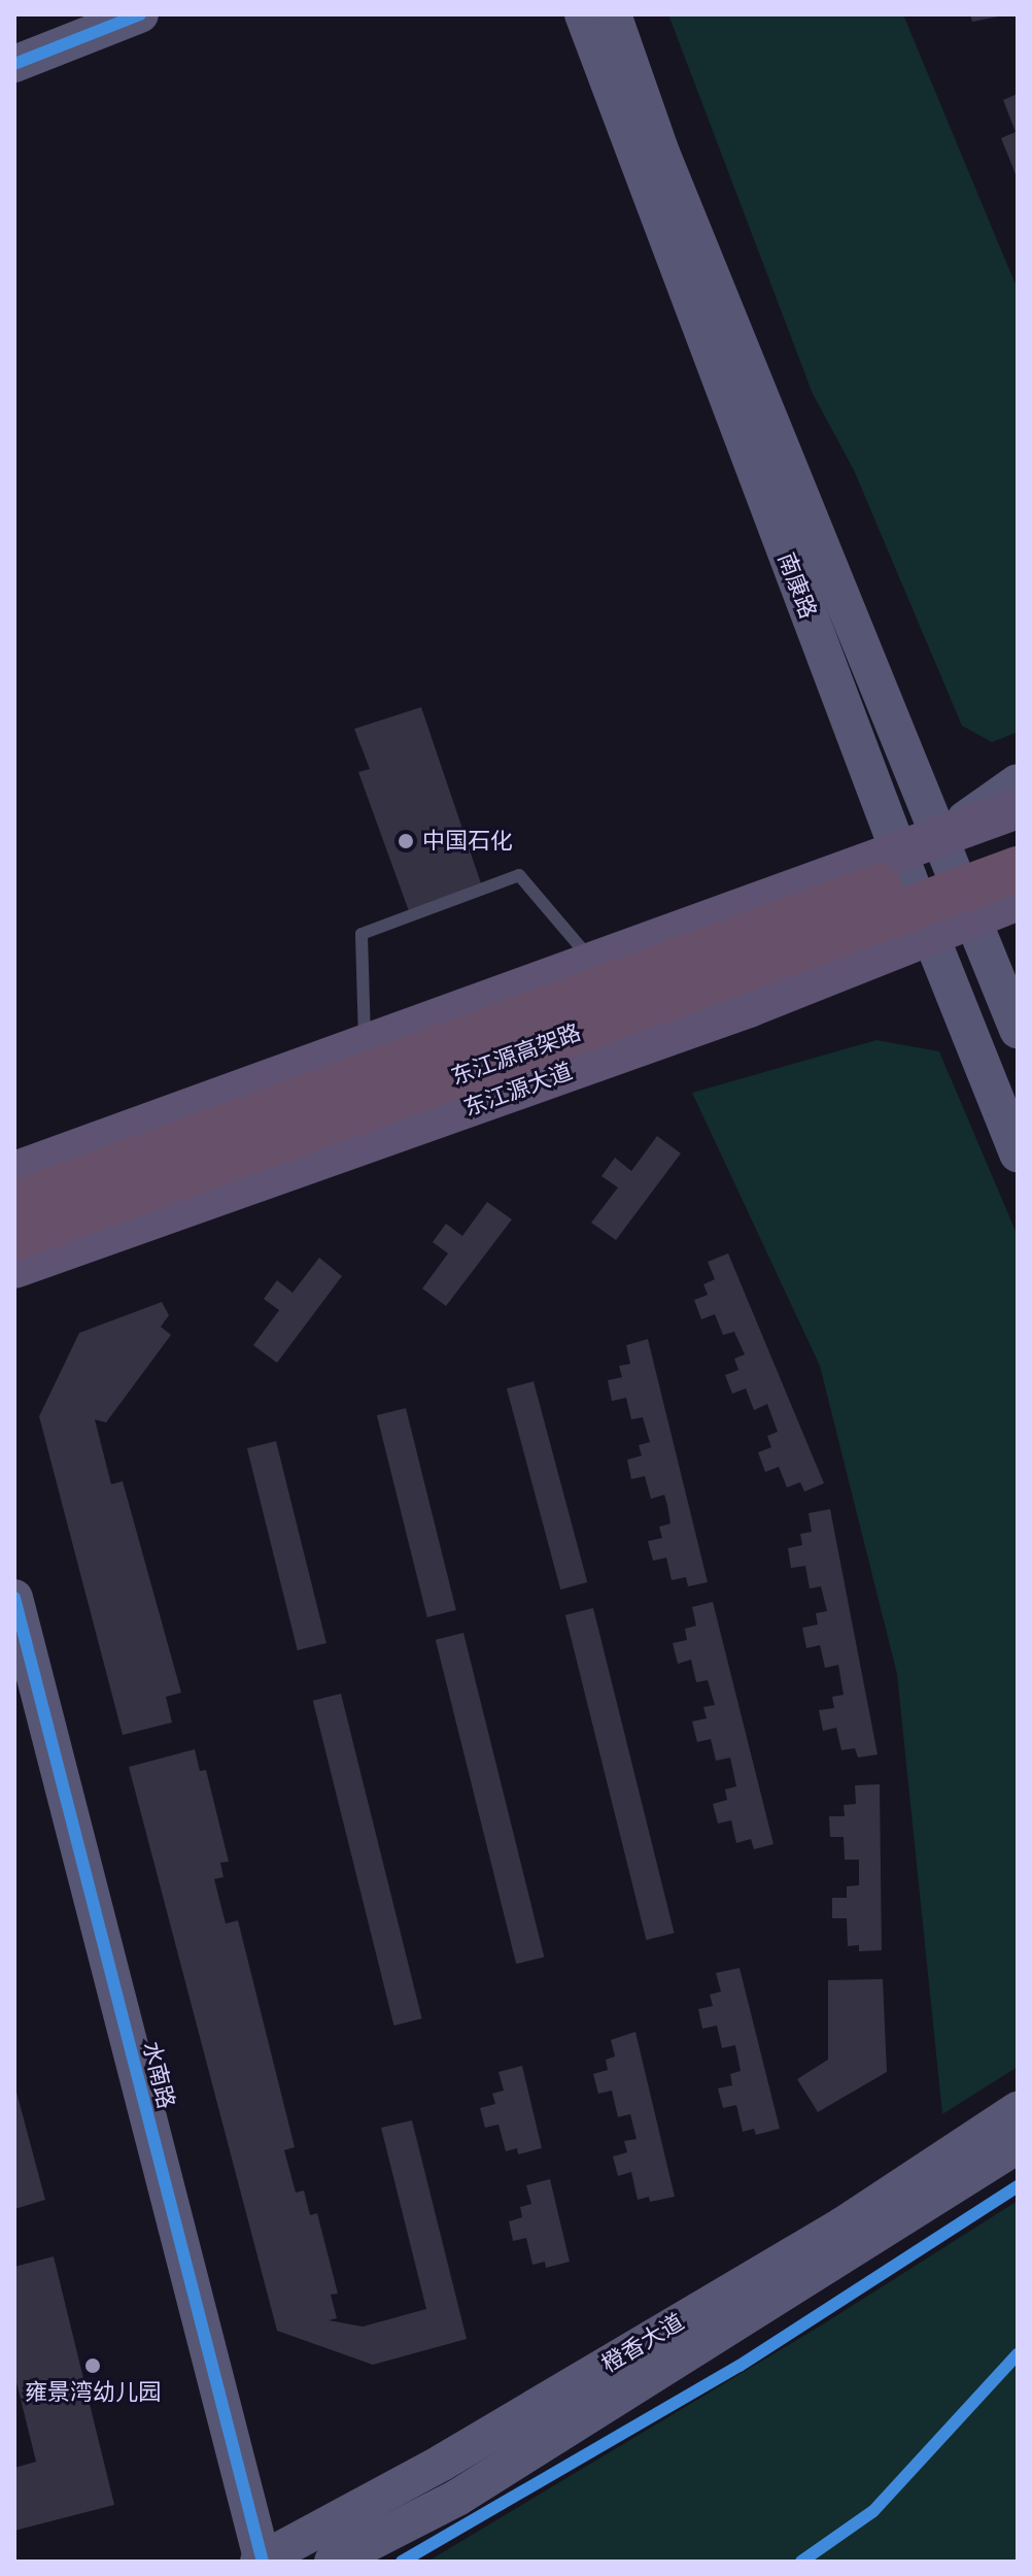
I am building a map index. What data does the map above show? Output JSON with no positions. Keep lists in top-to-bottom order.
{
  "streets": {
    "highway": ["东江源高架路"],
    "main road": [
      "南康路",
      "东江源大道",
      "水南路",
      "橙香大道"
    ]
  },
  "crossings": [
    ["南康路", "东江源大道"],
    ["水南路", "橙香大道"]
  ],
  "places": ["中国石化", "雍景湾幼儿园"]
}
